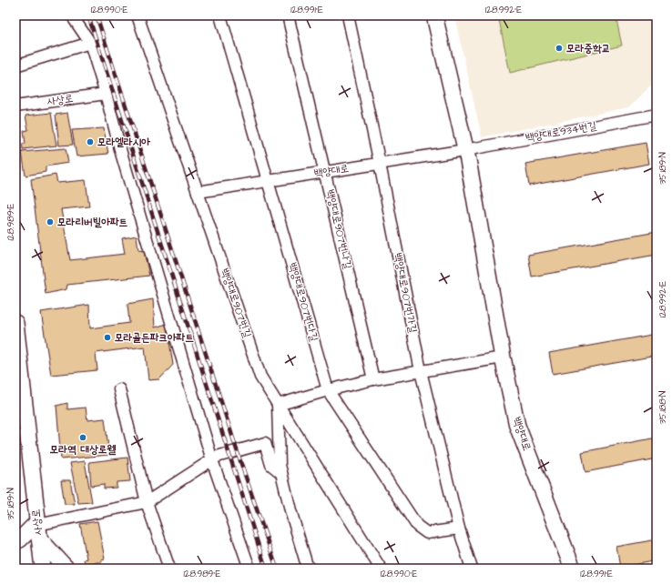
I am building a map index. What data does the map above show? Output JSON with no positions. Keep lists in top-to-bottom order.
{
  "streets": {
    "main road": ["사상로", "백양대로"],
    "street": [
      "백양대로934번길",
      "백양대로907번나길",
      "백양대로907번가길",
      "백양대로907번다길",
      "백양대로907번길"
    ]
  },
  "crossings": [
    ["백양대로934번길", "백양대로"],
    ["백양대로", "백양대로907번나길"],
    ["백양대로", "백양대로907번가길"],
    ["백양대로", "백양대로907번다길"],
    ["백양대로", "백양대로907번길"],
    ["백양대로907번가길", "백양대로907번다길"]
  ],
  "places": [
    "모라중학교",
    "모라엘라시아",
    "모라리버빌아파트",
    "모라골든파크아파트",
    "모라역 대상로웰"
  ],
  "coordinates": [
    "128.990°E",
    "128.991°E",
    "128.992°E",
    "35.189°N",
    "128.989°E",
    "35.188°N"
  ]
}
